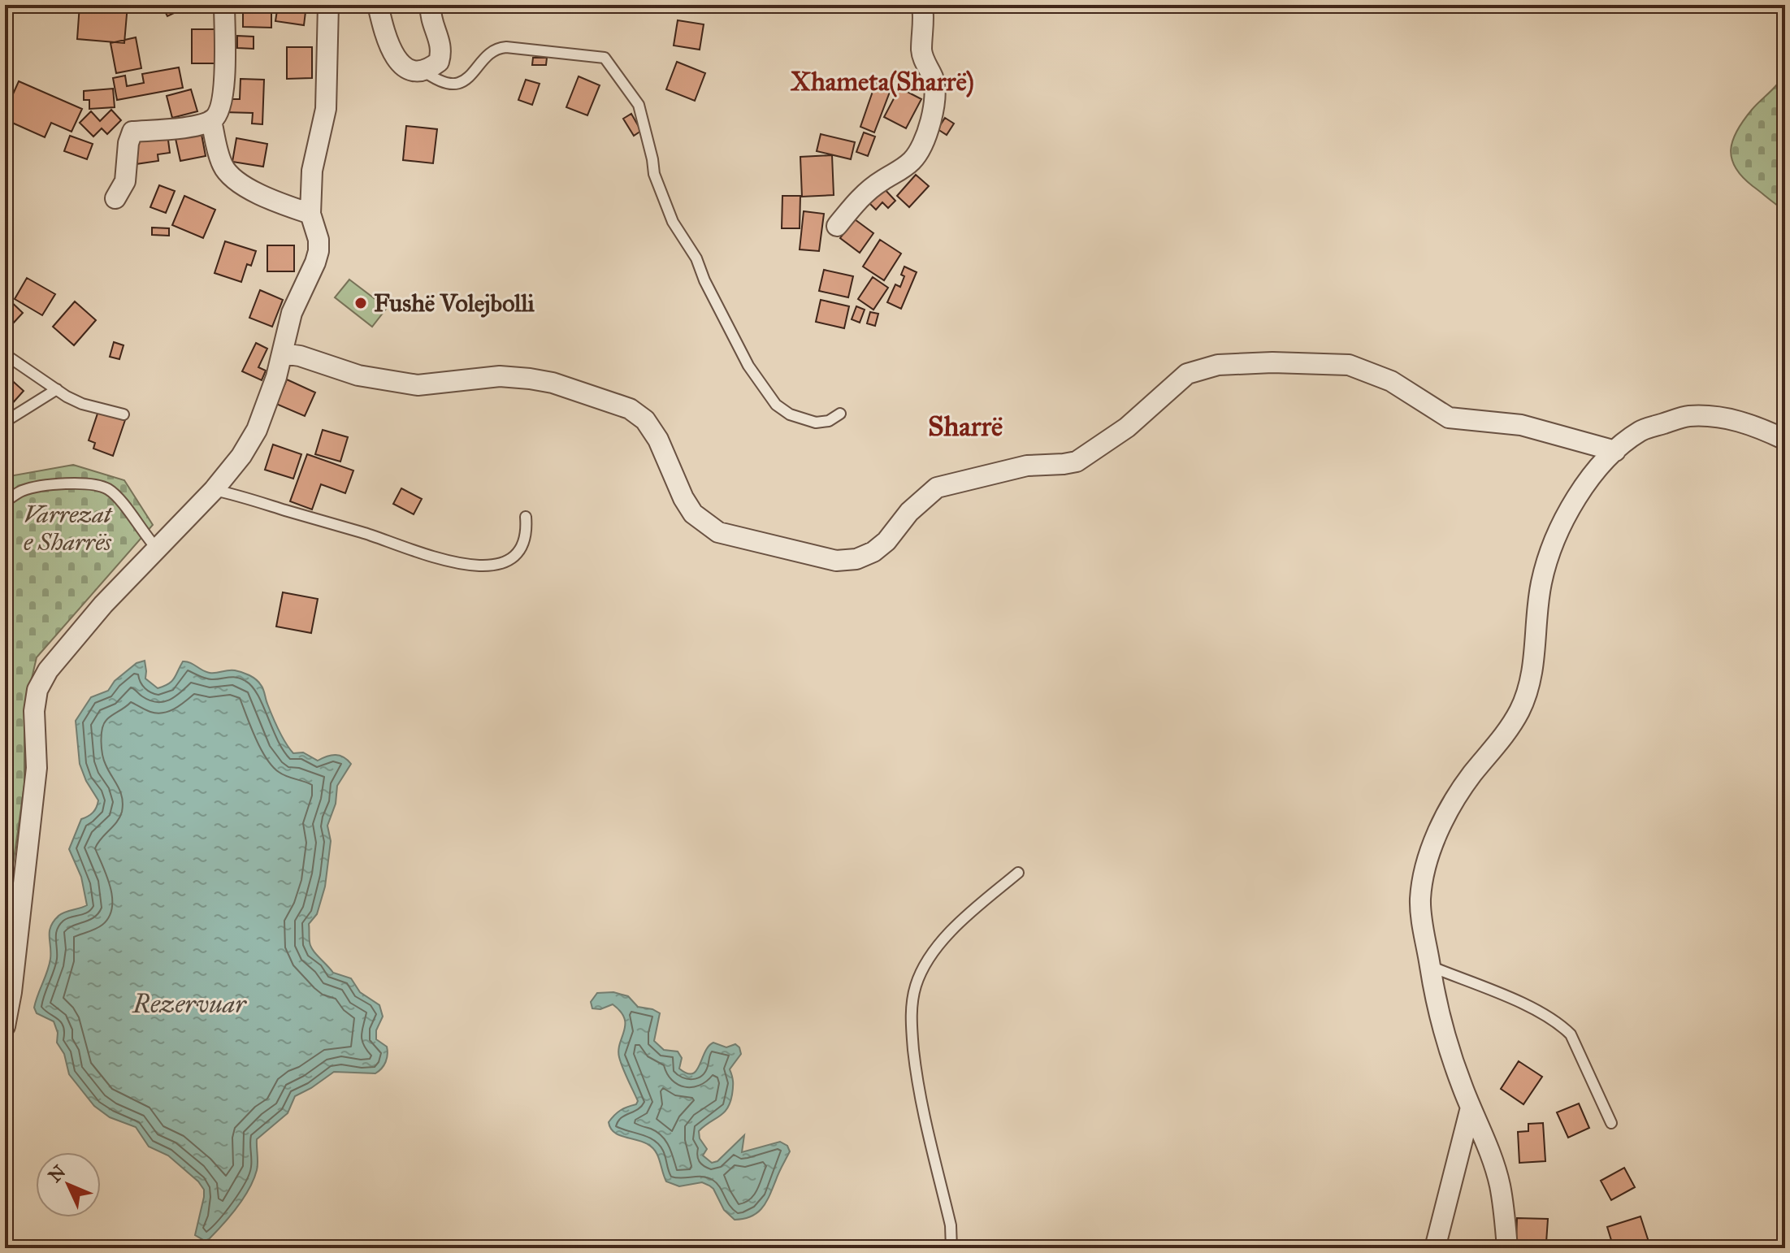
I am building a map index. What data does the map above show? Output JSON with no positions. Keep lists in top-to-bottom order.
{
  "districts": ["Xhameta(Sharrë)", "Sharrë"],
  "water": ["Rezervuar"],
  "parks": ["Varrezat e Sharrës"],
  "places": ["Fushë Volejbolli"],
  "north": "top left"
}
